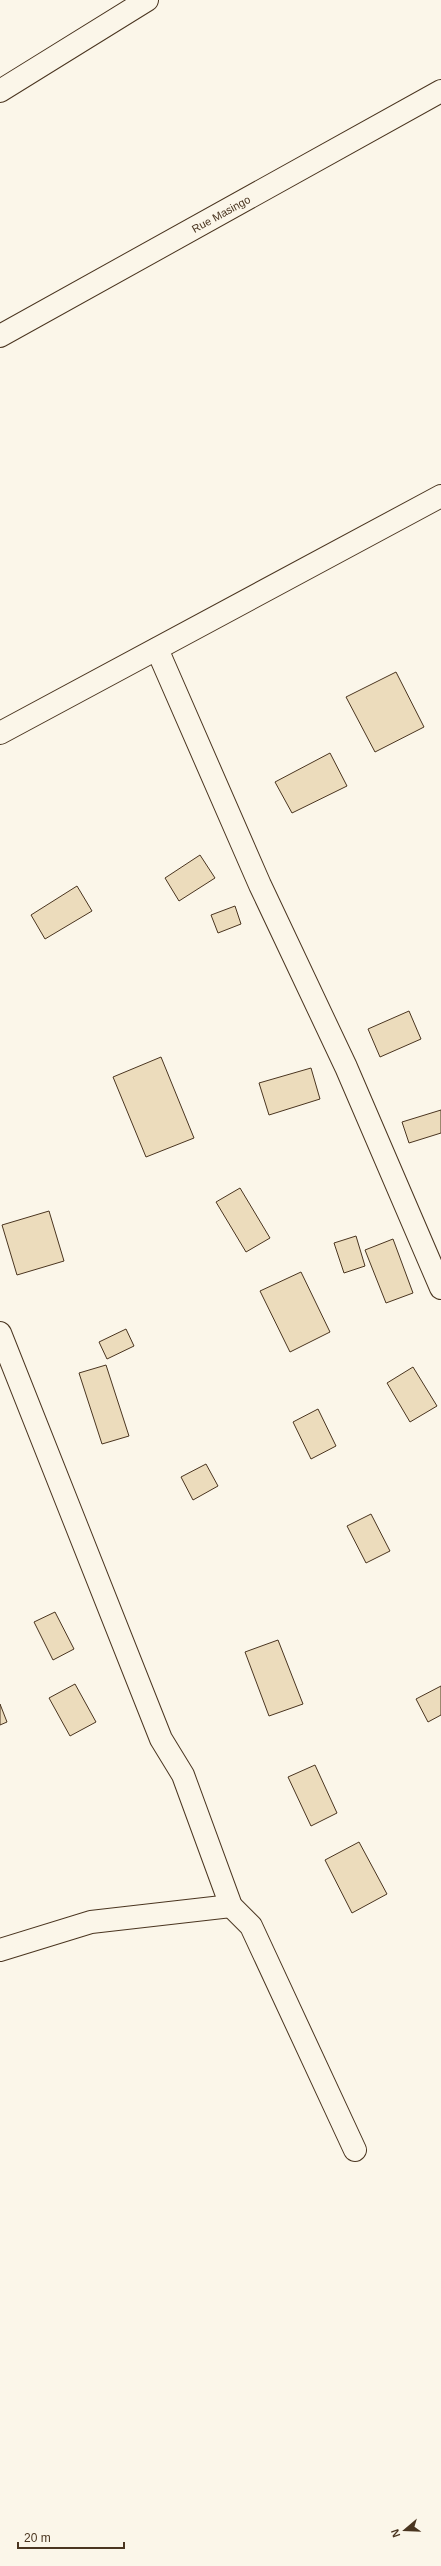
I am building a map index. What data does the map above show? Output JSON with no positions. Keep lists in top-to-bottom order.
{
  "streets": {
    "street": ["Rue Masingo"]
  },
  "scale_bar": "20 m",
  "north": "left"
}
